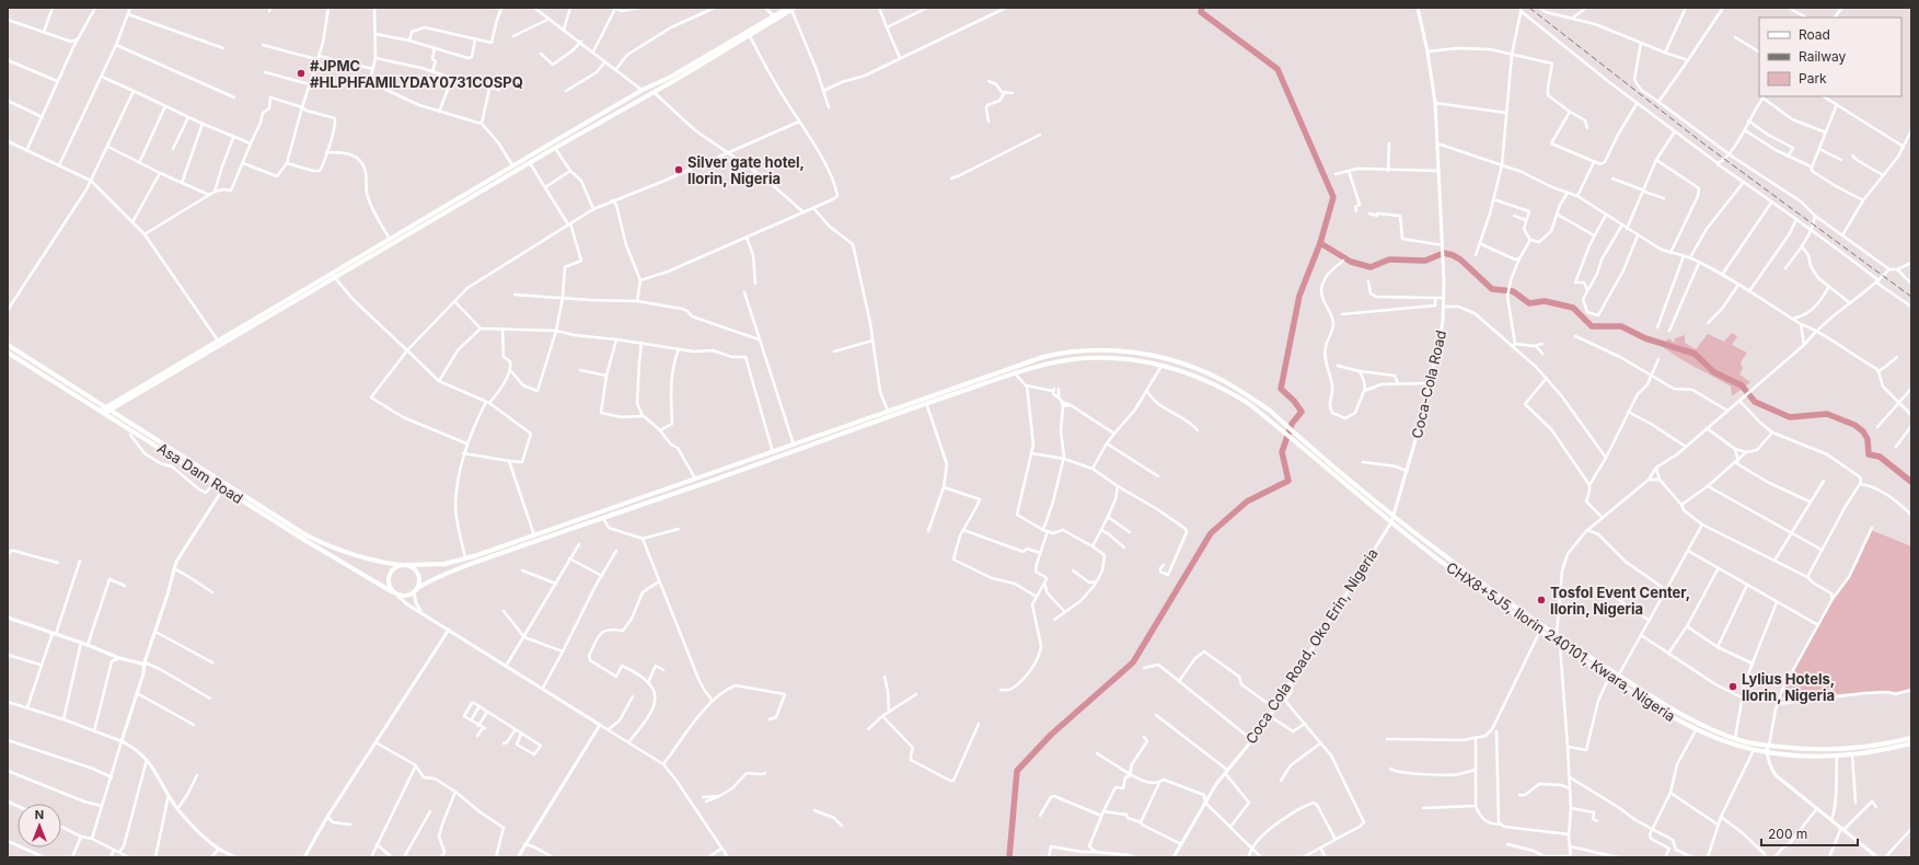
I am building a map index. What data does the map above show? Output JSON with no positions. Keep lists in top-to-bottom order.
{
  "streets": {
    "main road": ["Asa Dam Road", "CHX8+5J5, Ilorin 240101, Kwara, Nigeria"],
    "street": ["Coca-Cola Road", "Coca Cola Road, Oko Erin, Nigeria"]
  },
  "crossings": [
    ["Coca-Cola Road", "CHX8+5J5, Ilorin 240101, Kwara, Nigeria"],
    ["Coca-Cola Road", "Coca Cola Road, Oko Erin, Nigeria"],
    ["Asa Dam Road", "CHX8+5J5, Ilorin 240101, Kwara, Nigeria"],
    ["CHX8+5J5, Ilorin 240101, Kwara, Nigeria", "Coca Cola Road, Oko Erin, Nigeria"]
  ],
  "places": [
    "#JPMC #HLPHFAMILYDAY0731COSPQ",
    "Silver gate hotel, Ilorin, Nigeria",
    "Tosfol Event Center, Ilorin, Nigeria",
    "Lylius Hotels, Ilorin, Nigeria"
  ],
  "legend": ["Road", "Railway", "Park"],
  "scale_bar": "200 m",
  "north": "top"
}
